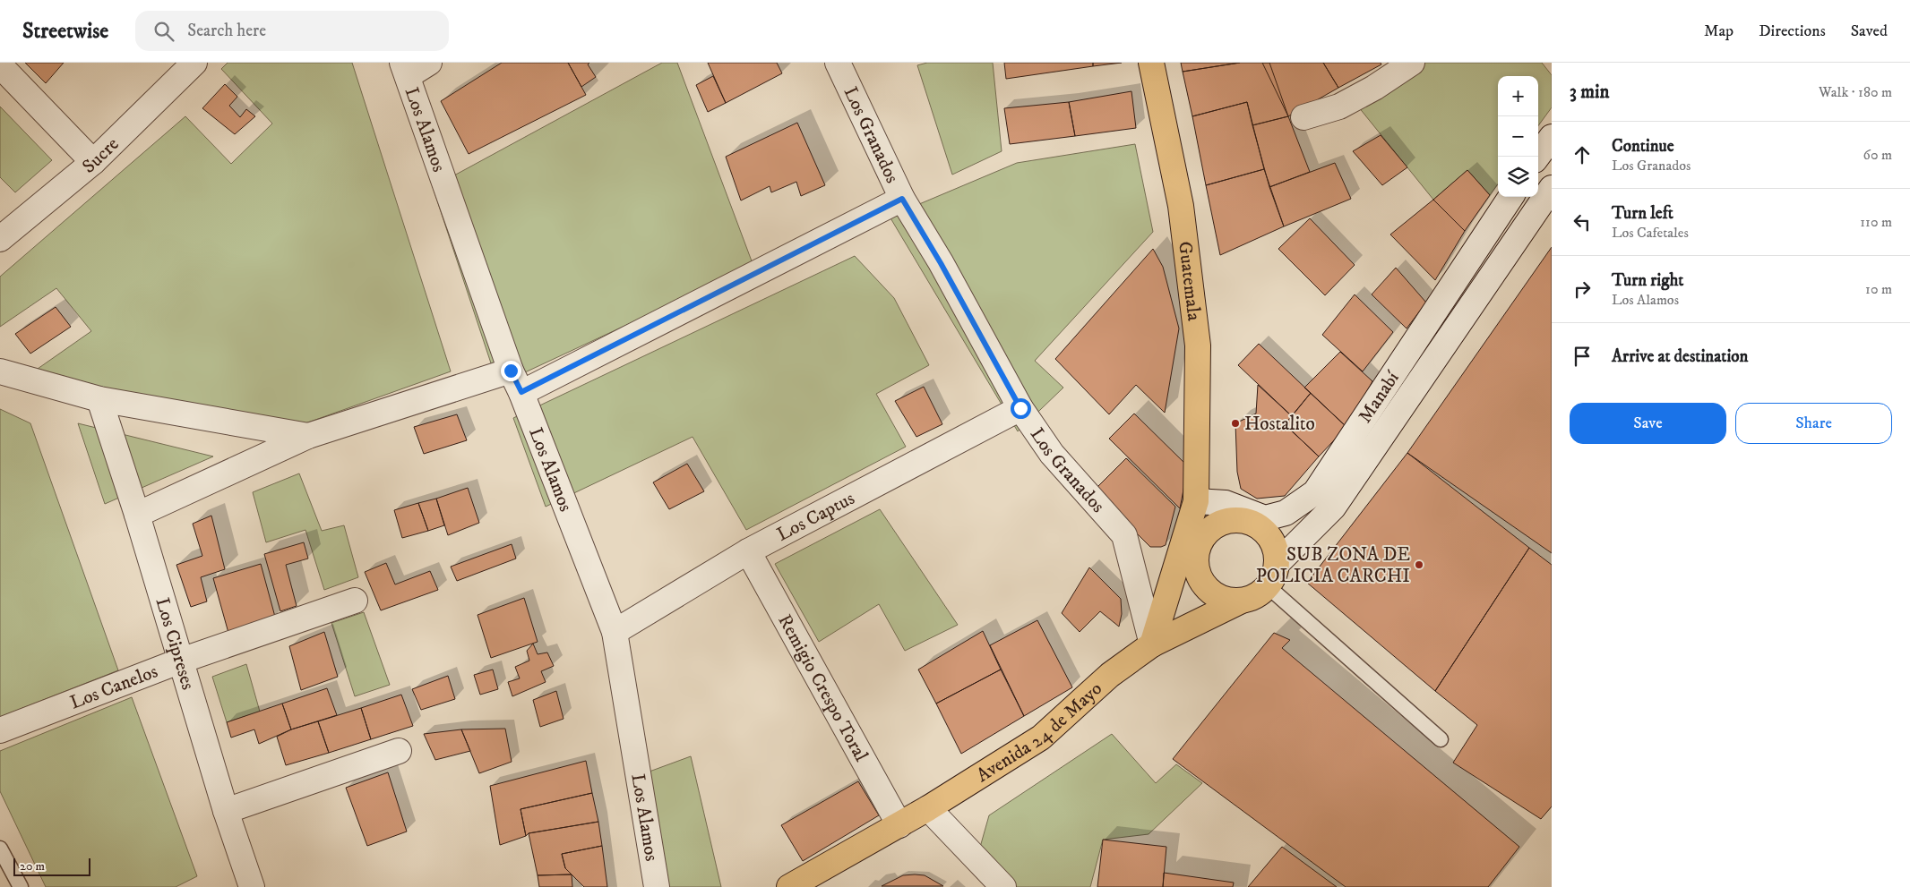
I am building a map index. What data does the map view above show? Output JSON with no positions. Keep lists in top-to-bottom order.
{
  "streets": {
    "main road": ["Guatemala", "Avenida 24 de Mayo"],
    "street": [
      "Los Alamos",
      "Los Granados",
      "Sucre",
      "Manabí",
      "Los Captus",
      "Los Cipreses",
      "Los Canelos",
      "Remigio Crespo Toral"
    ]
  },
  "crossings": [
    ["Los Alamos", "Los Captus"],
    ["Los Granados", "Los Captus"],
    ["Los Granados", "Avenida 24 de Mayo"],
    ["Guatemala", "Manabí"],
    ["Manabí", "Avenida 24 de Mayo"],
    ["Los Captus", "Remigio Crespo Toral"],
    ["Los Cipreses", "Los Canelos"],
    ["Remigio Crespo Toral", "Avenida 24 de Mayo"]
  ],
  "places": ["Hostalito", "SUB ZONA DE POLICIA CARCHI"],
  "scale_bar": "20 m",
  "page": {
    "header": "Streetwise",
    "search": "Search here",
    "nav": ["Map", "Directions", "Saved"],
    "heading": ["3 min", "Walk · 180 m"],
    "map_buttons": ["+", "−"],
    "list": [
      ["Continue", "Los Granados", "60 m"],
      ["Turn left", "Los Cafetales", "110 m"],
      ["Turn right", "Los Alamos", "10 m"],
      "Arrive at destination"
    ],
    "buttons": ["Save", "Share"],
    "scale": "20 m"
  }
}
